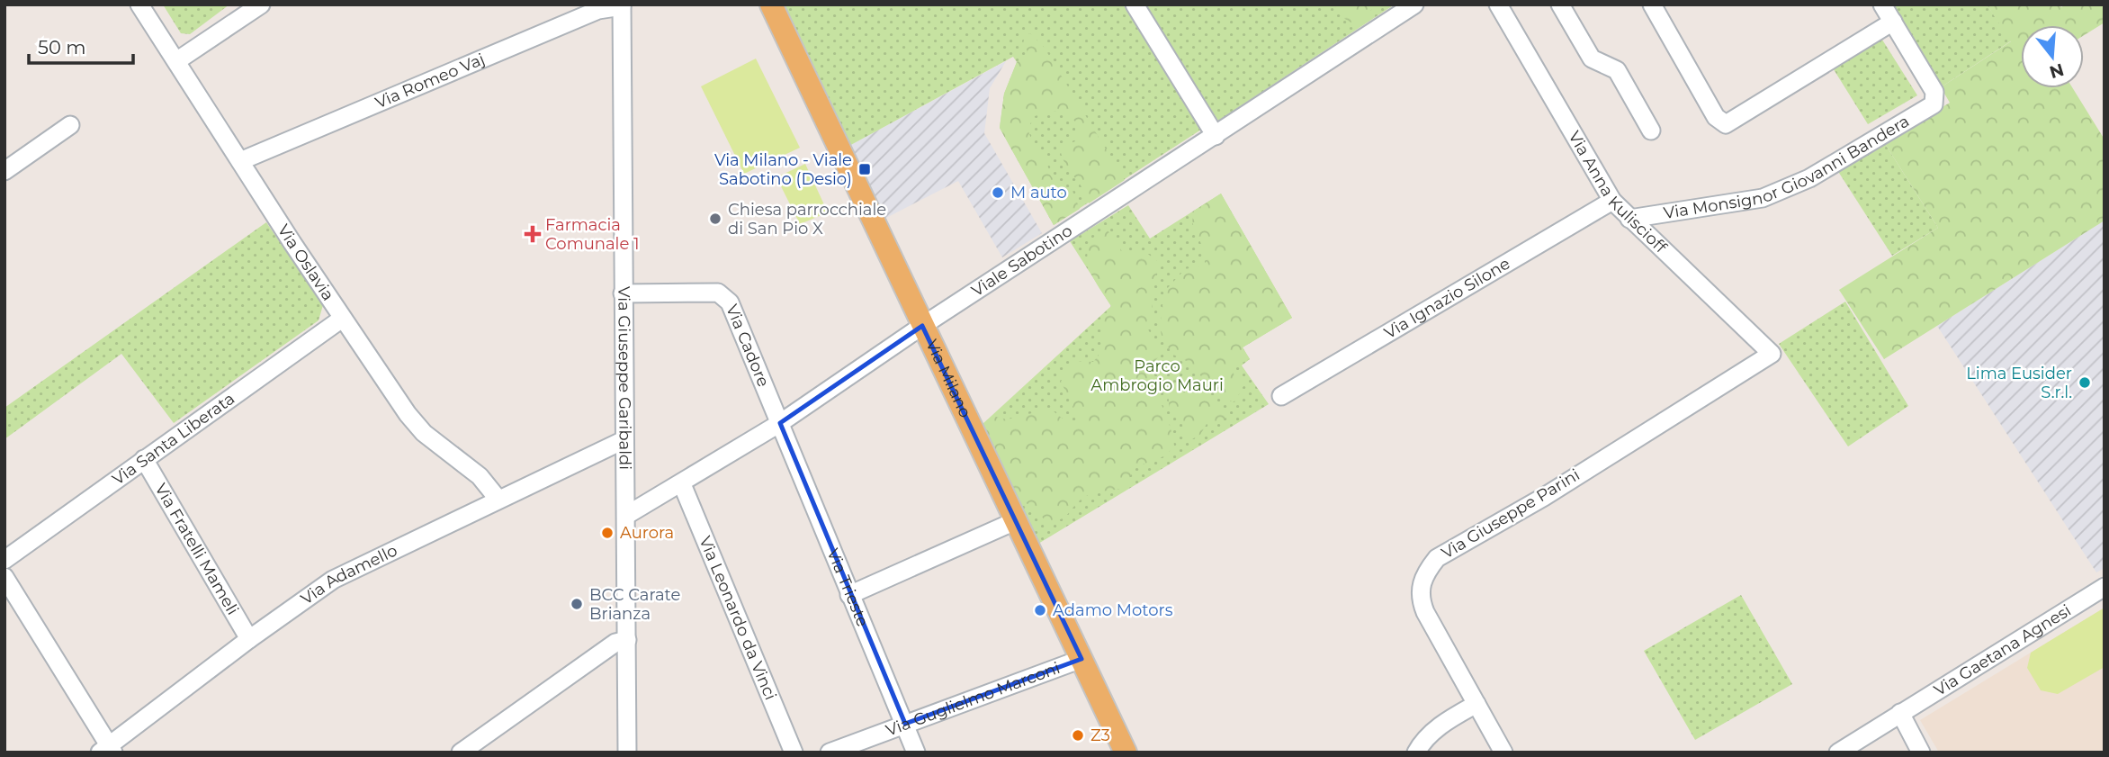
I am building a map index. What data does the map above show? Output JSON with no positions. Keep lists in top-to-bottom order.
{
  "streets": {
    "main road": ["Via Milano"],
    "street": [
      "Via Romeo Vaj",
      "Via Monsignor Giovanni Bandera",
      "Via Anna Kuliscioff",
      "Viale Sabotino",
      "Via Oslavia",
      "Via Ignazio Silone",
      "Via Cadore",
      "Via Giuseppe Garibaldi",
      "Via Santa Liberata",
      "Via Giuseppe Parini",
      "Via Fratelli Mameli",
      "Via Adamello",
      "Via Trieste",
      "Via Leonardo da Vinci",
      "Via Gaetana Agnesi",
      "Via Guglielmo Marconi"
    ]
  },
  "crossings": [
    ["Via Romeo Vaj", "Via Oslavia"],
    ["Via Romeo Vaj", "Via Giuseppe Garibaldi"],
    ["Via Monsignor Giovanni Bandera", "Via Anna Kuliscioff"],
    ["Via Anna Kuliscioff", "Via Ignazio Silone"],
    ["Via Anna Kuliscioff", "Via Giuseppe Parini"],
    ["Viale Sabotino", "Via Cadore"],
    ["Viale Sabotino", "Via Giuseppe Garibaldi"],
    ["Viale Sabotino", "Via Milano"],
    ["Viale Sabotino", "Via Trieste"],
    ["Viale Sabotino", "Via Leonardo da Vinci"],
    ["Via Oslavia", "Via Santa Liberata"],
    ["Via Oslavia", "Via Adamello"],
    ["Via Cadore", "Via Giuseppe Garibaldi"],
    ["Via Cadore", "Via Trieste"],
    ["Via Giuseppe Garibaldi", "Via Adamello"],
    ["Via Milano", "Via Guglielmo Marconi"],
    ["Via Santa Liberata", "Via Fratelli Mameli"],
    ["Via Fratelli Mameli", "Via Adamello"],
    ["Via Trieste", "Via Guglielmo Marconi"]
  ],
  "parks": ["Parco Ambrogio Mauri"],
  "places": {
    "transit": ["Via Milano - Viale Sabotino (Desio)"],
    "other": [
      "M auto",
      "Chiesa parrocchiale di San Pio X",
      "Lima Eusider S.r.l.",
      "Aurora",
      "BCC Carate Brianza",
      "Adamo Motors",
      "Z3"
    ],
    "health": ["Farmacia Comunale 1"]
  },
  "scale_bar": "50 m",
  "north": "bottom"
}
